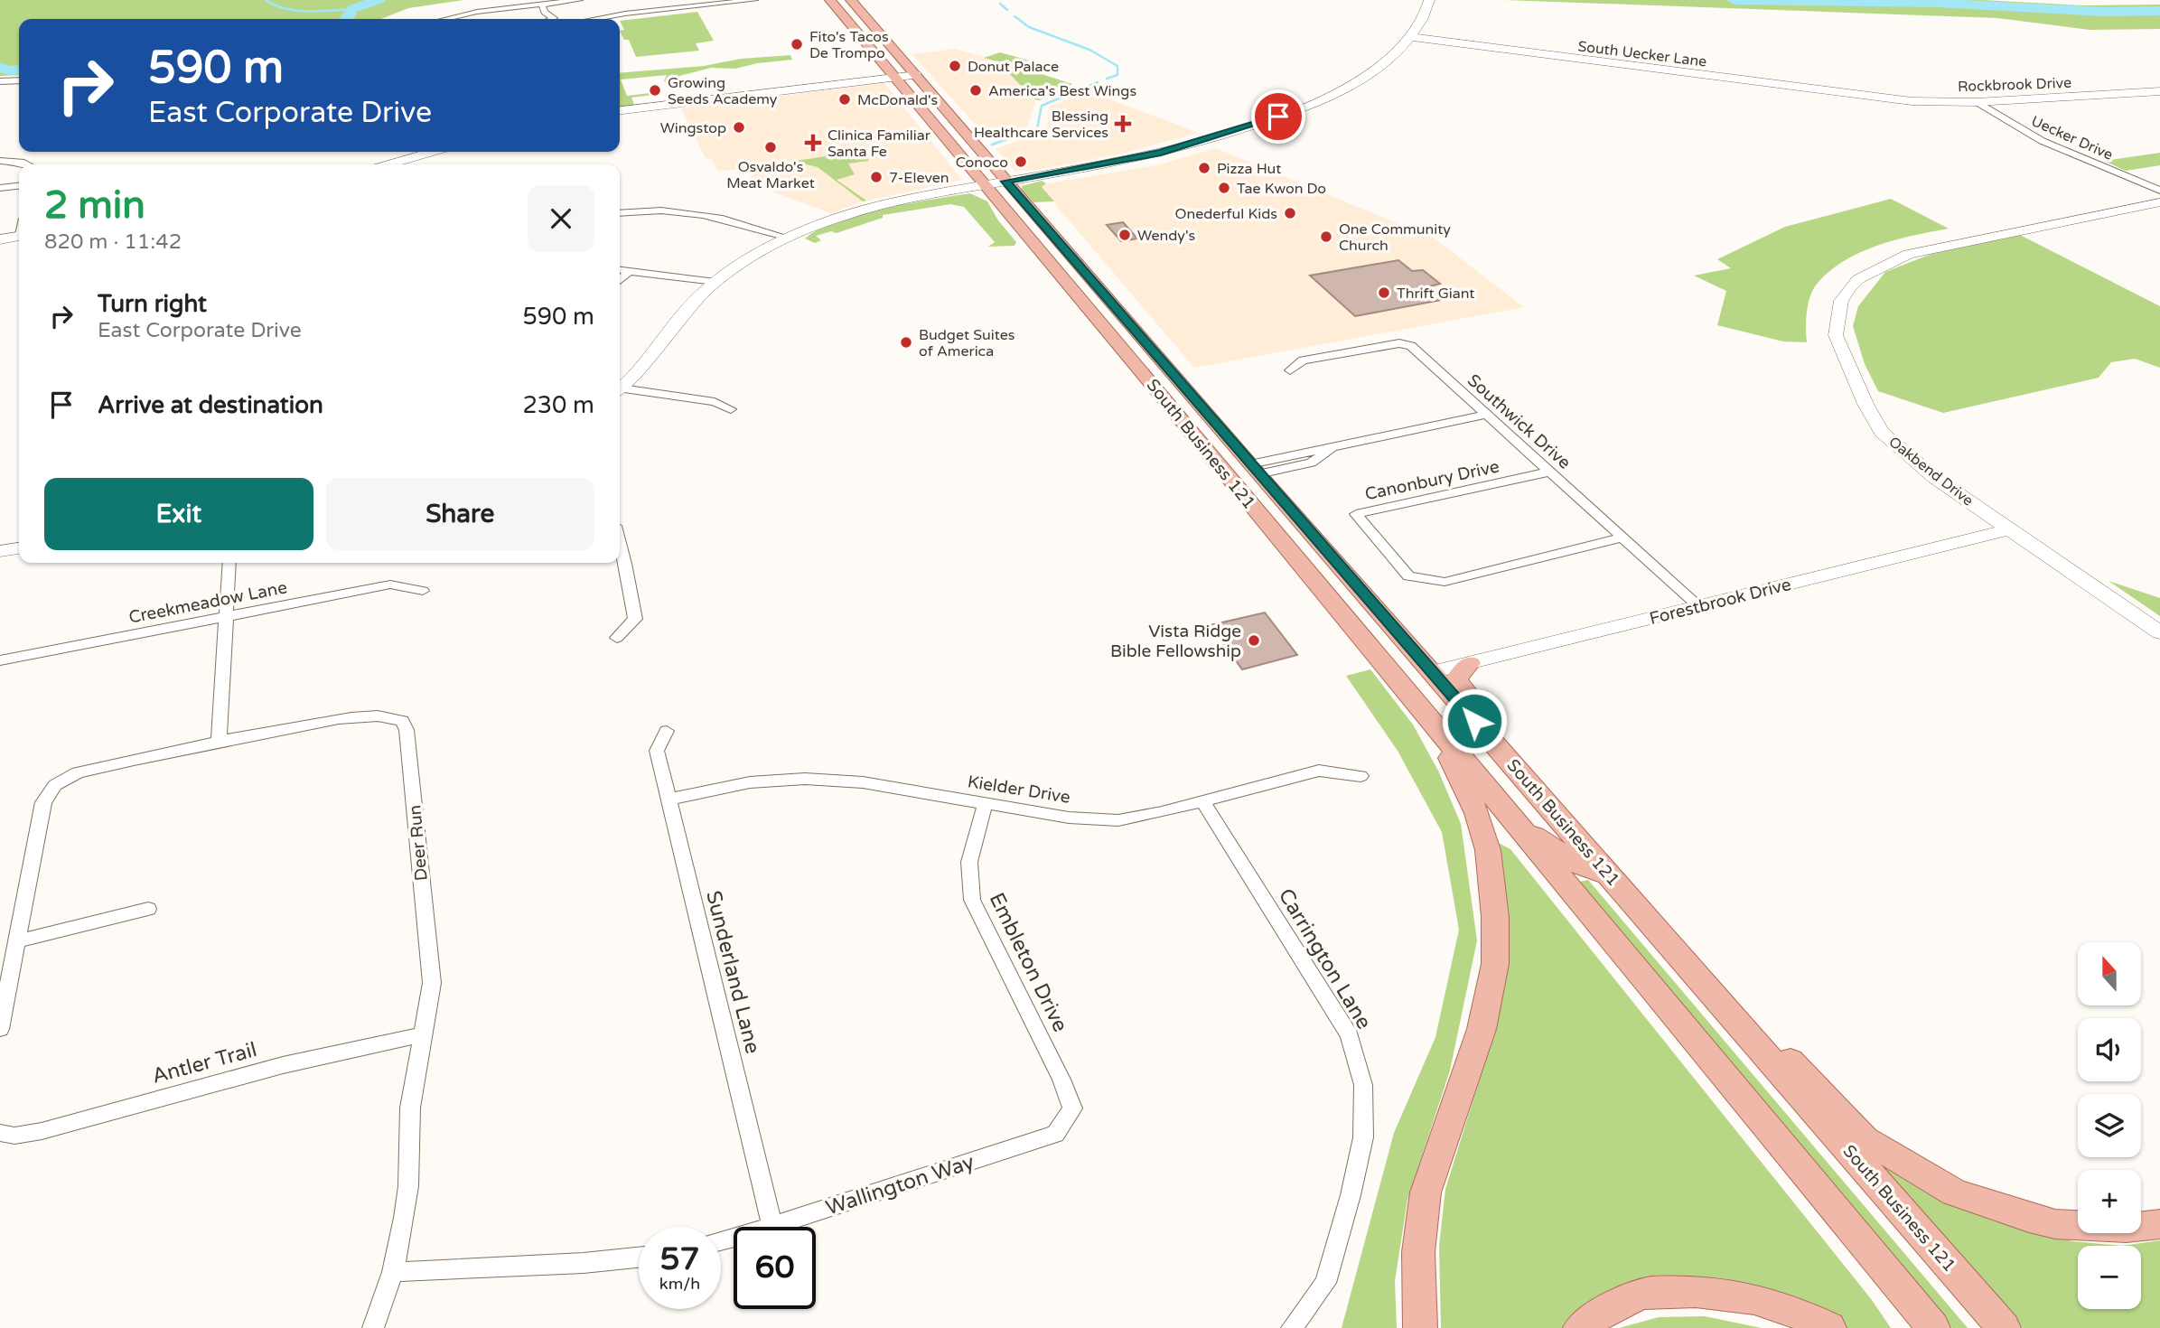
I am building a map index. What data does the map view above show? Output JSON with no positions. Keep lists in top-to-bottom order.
{
  "streets": {
    "main road": ["South Business 121"],
    "street": [
      "South Uecker Lane",
      "Rockbrook Drive",
      "Uecker Drive",
      "Southwick Drive",
      "Oakbend Drive",
      "Canonbury Drive",
      "Forestbrook Drive",
      "Creekmeadow Lane",
      "Kielder Drive",
      "Deer Run",
      "Carrington Lane",
      "Embleton Drive",
      "Sunderland Lane",
      "Antler Trail",
      "Wallington Way"
    ]
  },
  "crossings": [
    ["South Uecker Lane", "Rockbrook Drive"],
    ["Rockbrook Drive", "Uecker Drive"],
    ["Southwick Drive", "Canonbury Drive"],
    ["Southwick Drive", "Forestbrook Drive"],
    ["South Business 121", "Forestbrook Drive"],
    ["Oakbend Drive", "Forestbrook Drive"],
    ["Kielder Drive", "Carrington Lane"],
    ["Kielder Drive", "Embleton Drive"],
    ["Kielder Drive", "Sunderland Lane"],
    ["Deer Run", "Antler Trail"],
    ["Embleton Drive", "Wallington Way"],
    ["Sunderland Lane", "Wallington Way"]
  ],
  "places": {
    "other": [
      "Fito's Tacos De Trompo",
      "Donut Palace",
      "Growing Seeds Academy",
      "America's Best Wings",
      "McDonald's",
      "Wingstop",
      "Osvaldo's Meat Market",
      "Conoco",
      "Pizza Hut",
      "7-Eleven",
      "Tae Kwon Do",
      "Onederful Kids",
      "Wendy's",
      "One Community Church",
      "Thrift Giant",
      "Budget Suites of America",
      "Vista Ridge Bible Fellowship"
    ],
    "health": ["Blessing Healthcare Services", "Clinica Familiar Santa Fe"]
  },
  "north": "top",
  "page": {
    "turn": ["590 m", "East Corporate Drive"],
    "heading": ["2 min", "820 m · 11:42"],
    "list": [
      {
        "name": "Turn right",
        "note": "East Corporate Drive",
        "value": "590 m"
      },
      {
        "name": "Arrive at destination",
        "value": "230 m"
      }
    ],
    "buttons": ["Exit", "Share"],
    "map_buttons": ["+", "−"],
    "speed": "57 km/h",
    "limit": "60"
  }
}
